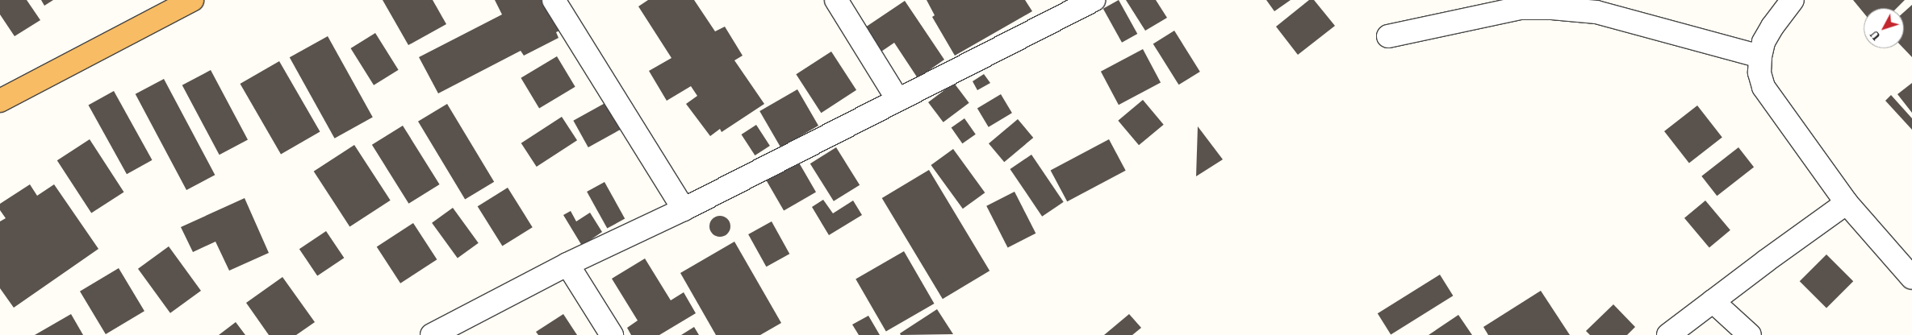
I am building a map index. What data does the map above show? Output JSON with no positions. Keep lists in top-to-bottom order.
{
  "north": "bottom left"
}
